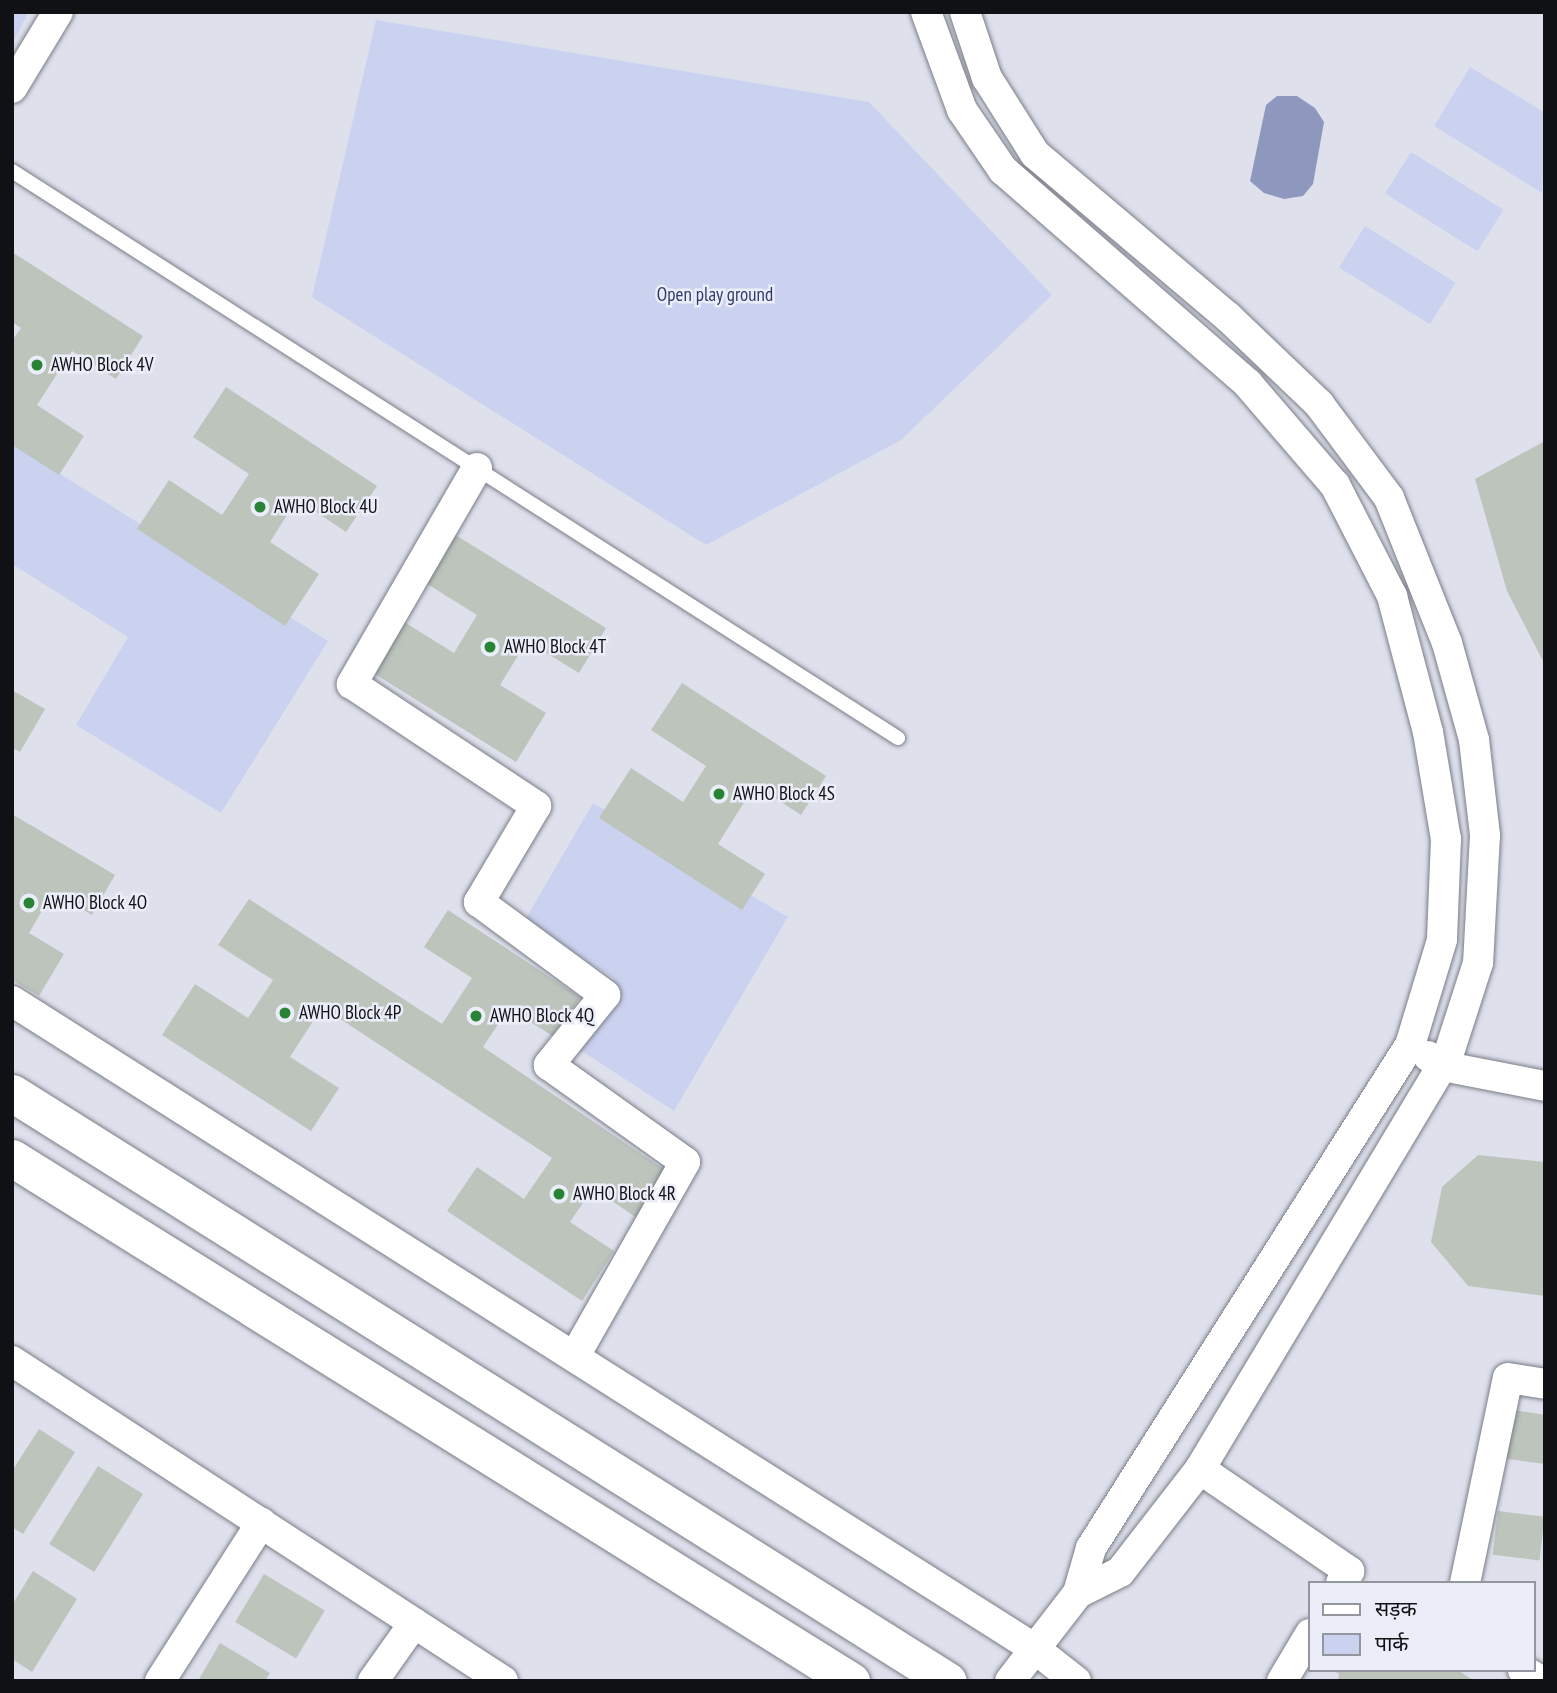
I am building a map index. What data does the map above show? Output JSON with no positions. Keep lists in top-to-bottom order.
{
  "parks": ["Open play ground"],
  "places": [
    "AWHO Block 4V",
    "AWHO Block 4U",
    "AWHO Block 4T",
    "AWHO Block 4S",
    "AWHO Block 4O",
    "AWHO Block 4P",
    "AWHO Block 4Q",
    "AWHO Block 4R"
  ],
  "legend": ["सड़क", "पार्क"]
}
